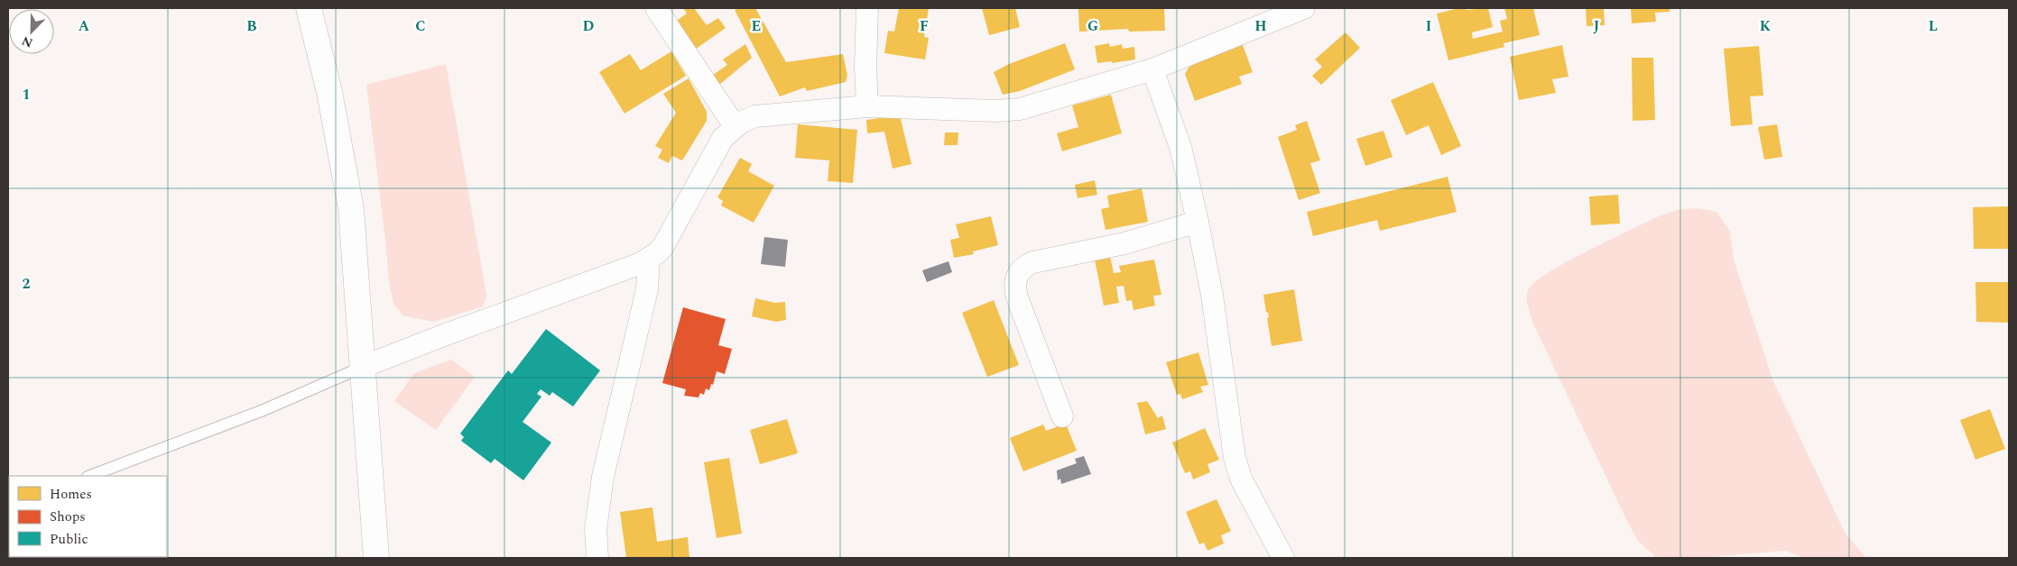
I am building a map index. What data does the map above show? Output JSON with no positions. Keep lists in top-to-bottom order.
{
  "legend": ["Homes", "Shops", "Public"],
  "north": "bottom left",
  "grid": {
    "columns": [
      "A",
      "B",
      "C",
      "D",
      "E",
      "F",
      "G",
      "H",
      "I",
      "J",
      "K",
      "L"
    ],
    "rows": ["1", "2"]
  }
}
